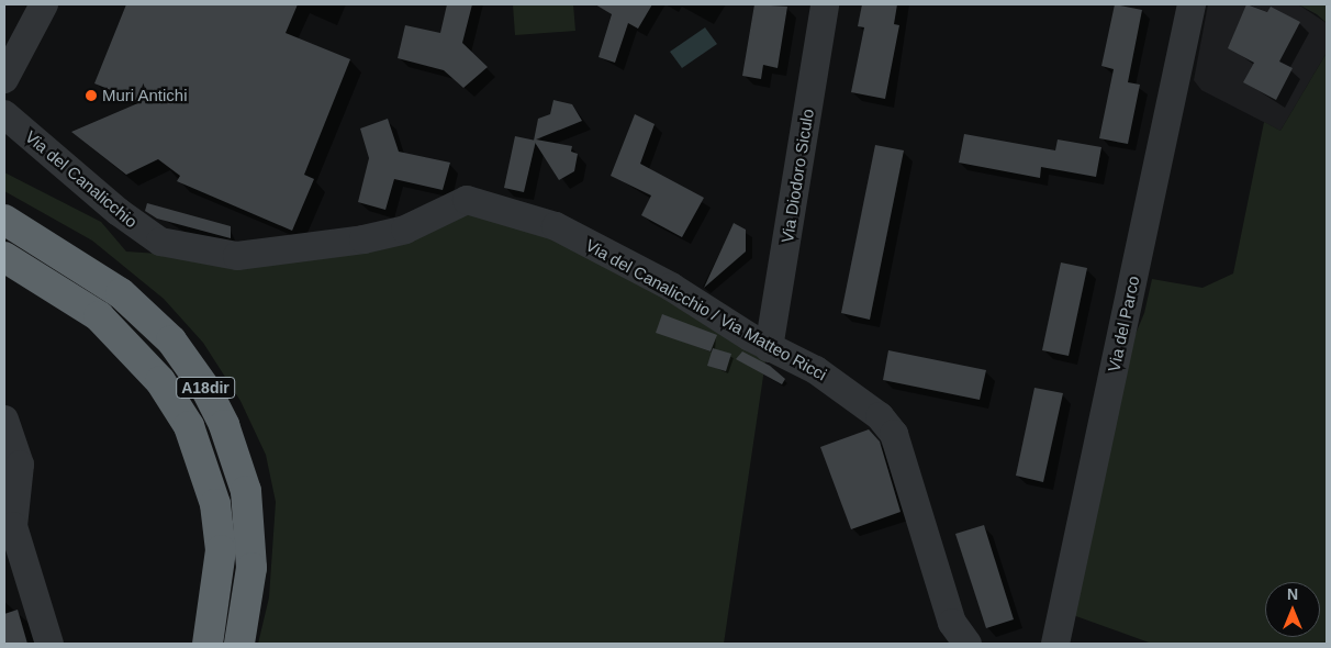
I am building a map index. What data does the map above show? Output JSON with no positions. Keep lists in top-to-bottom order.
{
  "streets": {
    "highway": ["A18dir"],
    "street": [
      "Via Diodoro Siculo",
      "Via del Canalicchio",
      "Via del Canalicchio / Via Matteo Ricci",
      "Via del Parco"
    ]
  },
  "crossings": [
    ["Via Diodoro Siculo", "Via del Canalicchio / Via Matteo Ricci"],
    ["Via del Canalicchio", "Via del Canalicchio / Via Matteo Ricci"]
  ],
  "places": ["Muri Antichi"],
  "north": "top"
}
